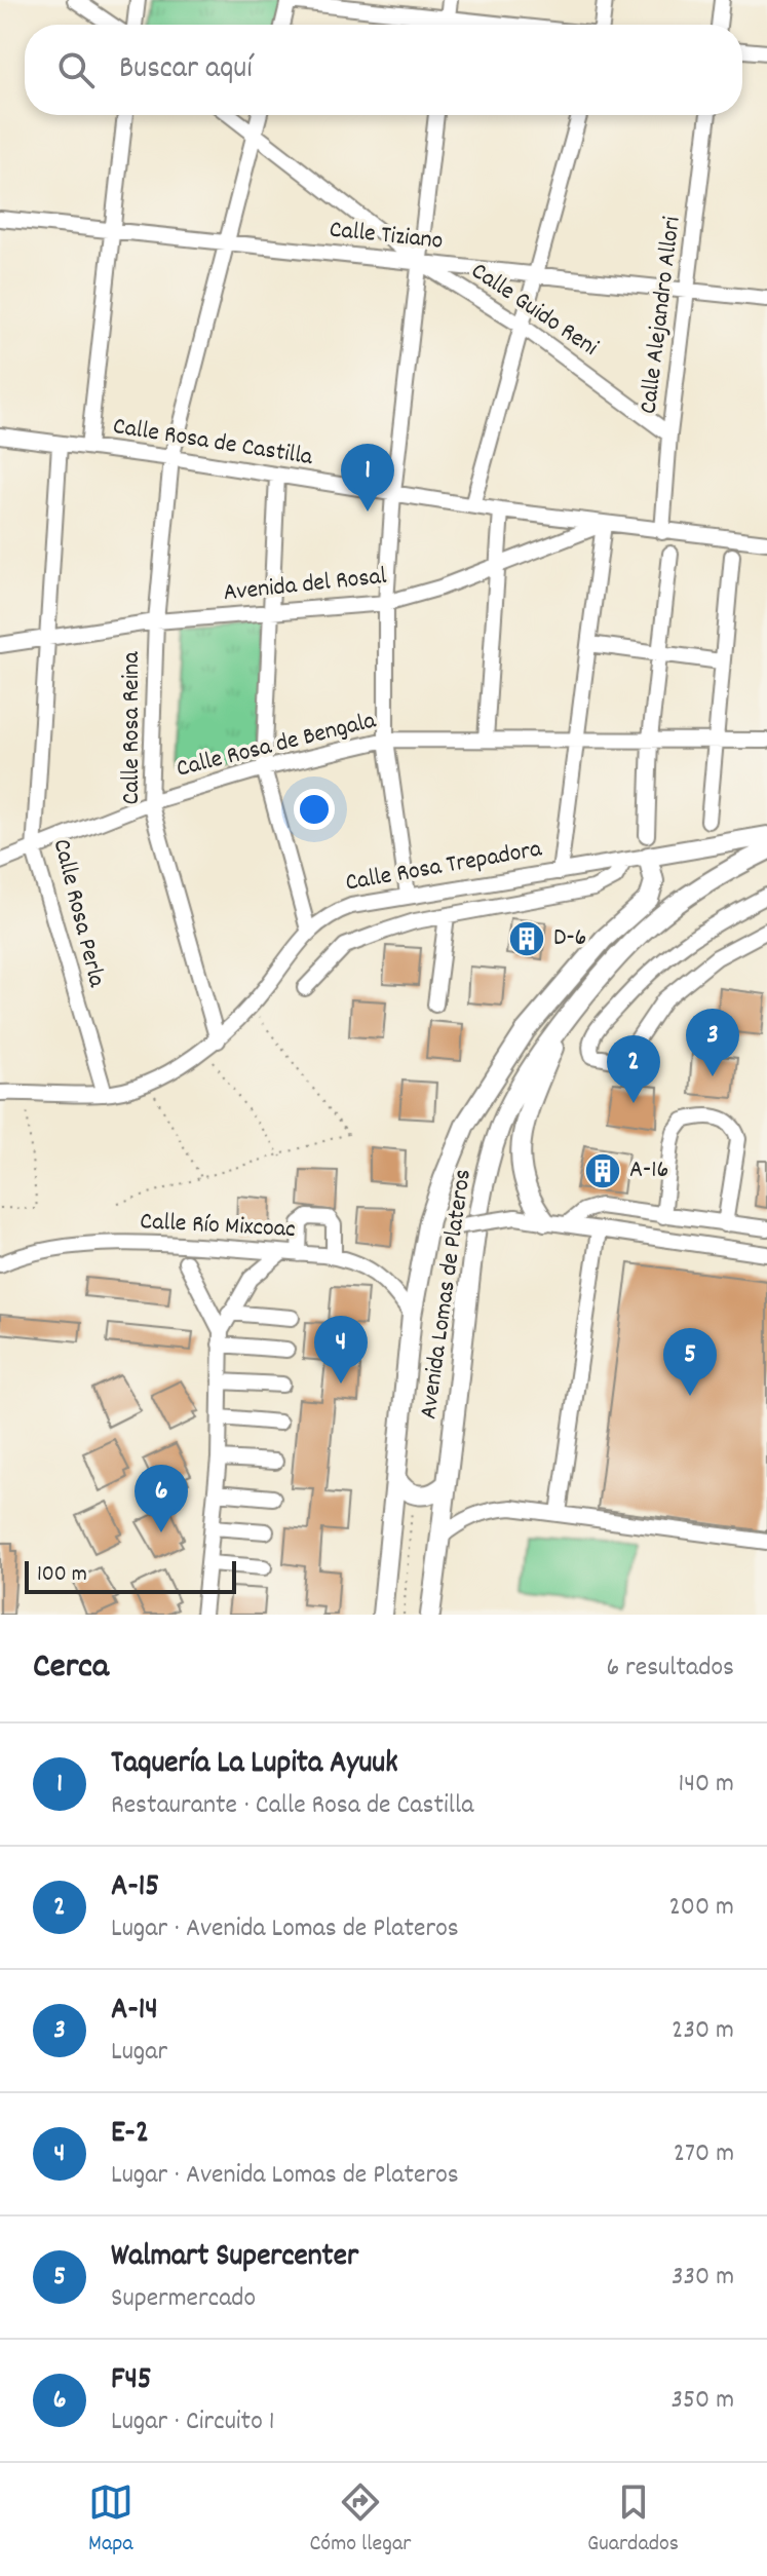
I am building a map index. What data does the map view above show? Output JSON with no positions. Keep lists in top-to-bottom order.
{
  "streets": {
    "main road": ["Calle Rosa Trepadora", "Avenida Lomas de Plateros"],
    "street": [
      "Calle Tiziano",
      "Calle Guido Reni",
      "Calle Alejandro Allori",
      "Calle Rosa de Castilla",
      "Avenida del Rosal",
      "Calle Rosa Reina",
      "Calle Rosa de Bengala",
      "Calle Rosa Perla",
      "Calle Río Mixcoac"
    ]
  },
  "crossings": [
    ["Calle Tiziano", "Calle Guido Reni"],
    ["Calle Tiziano", "Calle Alejandro Allori"],
    ["Calle Tiziano", "Calle Rosa Reina"],
    ["Calle Guido Reni", "Calle Alejandro Allori"],
    ["Calle Guido Reni", "Calle Rosa Reina"],
    ["Calle Alejandro Allori", "Calle Rosa de Castilla"],
    ["Calle Rosa de Castilla", "Avenida del Rosal"],
    ["Calle Rosa de Castilla", "Calle Rosa Reina"],
    ["Calle Rosa de Castilla", "Calle Rosa Perla"],
    ["Avenida del Rosal", "Calle Rosa Reina"],
    ["Avenida del Rosal", "Calle Rosa Perla"],
    ["Calle Rosa Reina", "Calle Rosa de Bengala"],
    ["Calle Rosa Reina", "Calle Rosa Trepadora"],
    ["Calle Rosa de Bengala", "Calle Rosa Perla"],
    ["Calle Rosa Trepadora", "Calle Rosa Perla"],
    ["Calle Rosa Trepadora", "Avenida Lomas de Plateros"],
    ["Calle Río Mixcoac", "Avenida Lomas de Plateros"]
  ],
  "places": {
    "building": ["D-6", "A-16"]
  },
  "scale_bar": "100 m",
  "page": {
    "search": "Buscar aquí",
    "pins": [
      "1",
      "3",
      "2",
      "4",
      "5",
      "6"
    ],
    "scale": "100 m",
    "heading": ["Cerca", "6 resultados"],
    "list": [
      {
        "mark": "1",
        "name": "Taquería La Lupita Ayuuk",
        "note": "Restaurante · Calle Rosa de Castilla",
        "value": "140 m"
      },
      {
        "mark": "2",
        "name": "A-15",
        "note": "Lugar · Avenida Lomas de Plateros",
        "value": "200 m"
      },
      {
        "mark": "3",
        "name": "A-14",
        "note": "Lugar",
        "value": "230 m"
      },
      {
        "mark": "4",
        "name": "E-2",
        "note": "Lugar · Avenida Lomas de Plateros",
        "value": "270 m"
      },
      {
        "mark": "5",
        "name": "Walmart Supercenter",
        "note": "Supermercado",
        "value": "330 m"
      },
      {
        "mark": "6",
        "name": "F45",
        "note": "Lugar · Circuito 1",
        "value": "350 m"
      }
    ],
    "nav": ["Mapa", "Cómo llegar", "Guardados"]
  }
}
